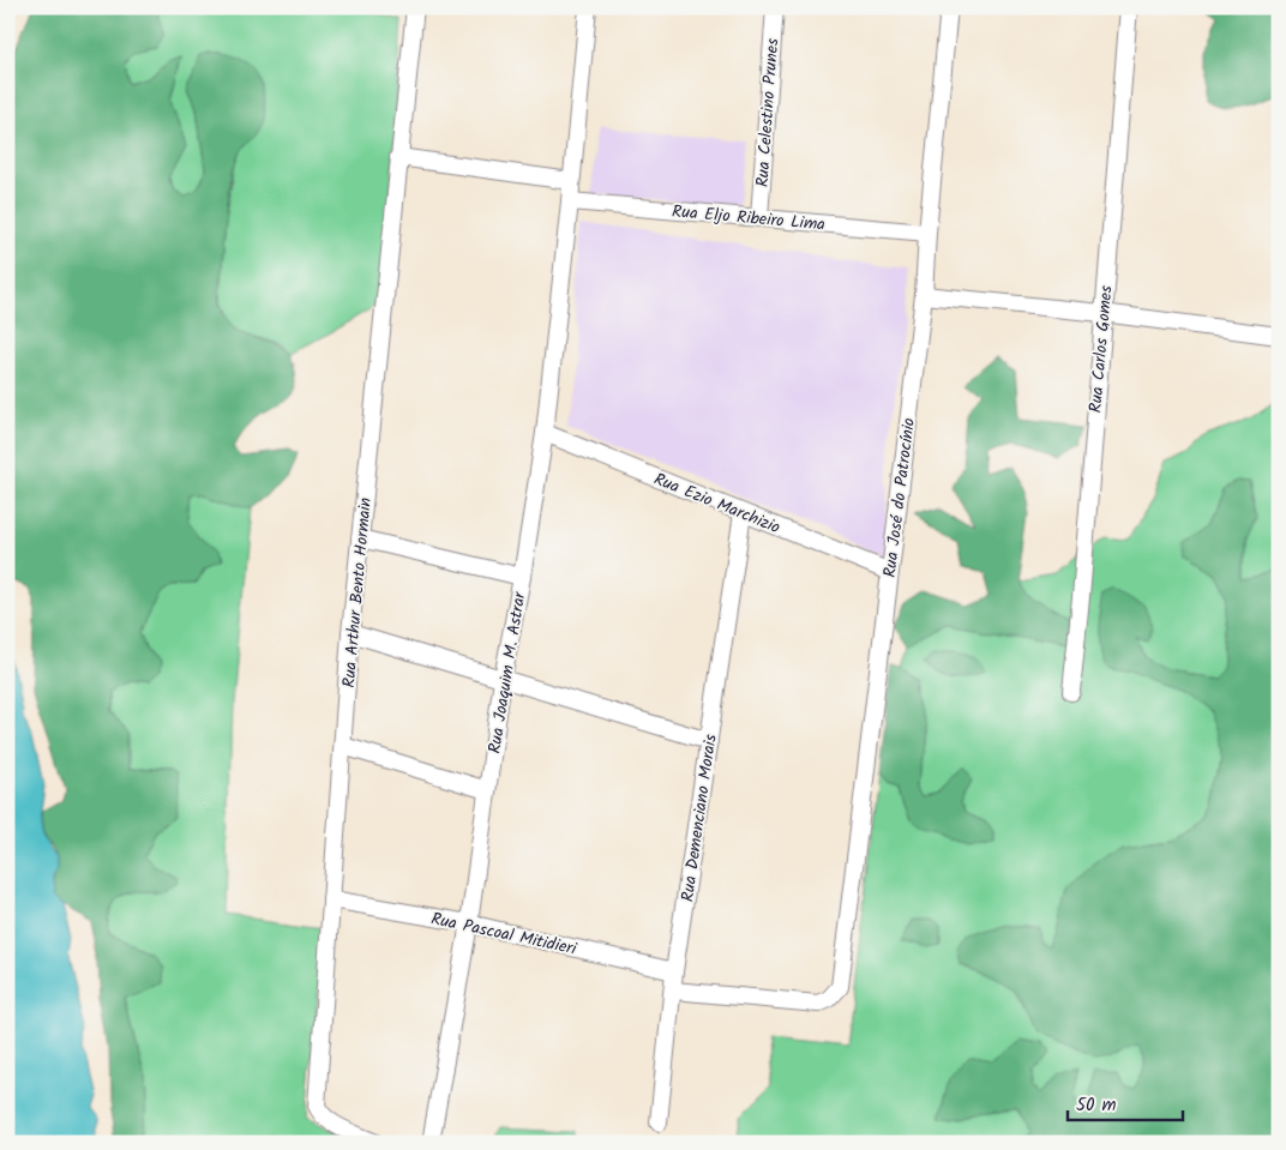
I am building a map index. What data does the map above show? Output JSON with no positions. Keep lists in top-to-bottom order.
{
  "streets": {
    "street": [
      "Rua Celestino Prunes",
      "Rua Eljo Ribeiro Lima",
      "Rua Carlos Gomes",
      "Rua José do Patrocínio",
      "Rua Ezio Marchizio",
      "Rua Arthur Bento Hormain",
      "Rua Joaquim M. Astrar",
      "Rua Demenciano Morais",
      "Rua Pascoal Mitidieri"
    ]
  },
  "crossings": [
    ["Rua Celestino Prunes", "Rua Eljo Ribeiro Lima"],
    ["Rua Eljo Ribeiro Lima", "Rua José do Patrocínio"],
    ["Rua Eljo Ribeiro Lima", "Rua Joaquim M. Astrar"],
    ["Rua José do Patrocínio", "Rua Ezio Marchizio"],
    ["Rua José do Patrocínio", "Rua Demenciano Morais"],
    ["Rua Ezio Marchizio", "Rua Joaquim M. Astrar"],
    ["Rua Ezio Marchizio", "Rua Demenciano Morais"],
    ["Rua Arthur Bento Hormain", "Rua Pascoal Mitidieri"],
    ["Rua Joaquim M. Astrar", "Rua Pascoal Mitidieri"],
    ["Rua Demenciano Morais", "Rua Pascoal Mitidieri"]
  ],
  "scale_bar": "50 m"
}
